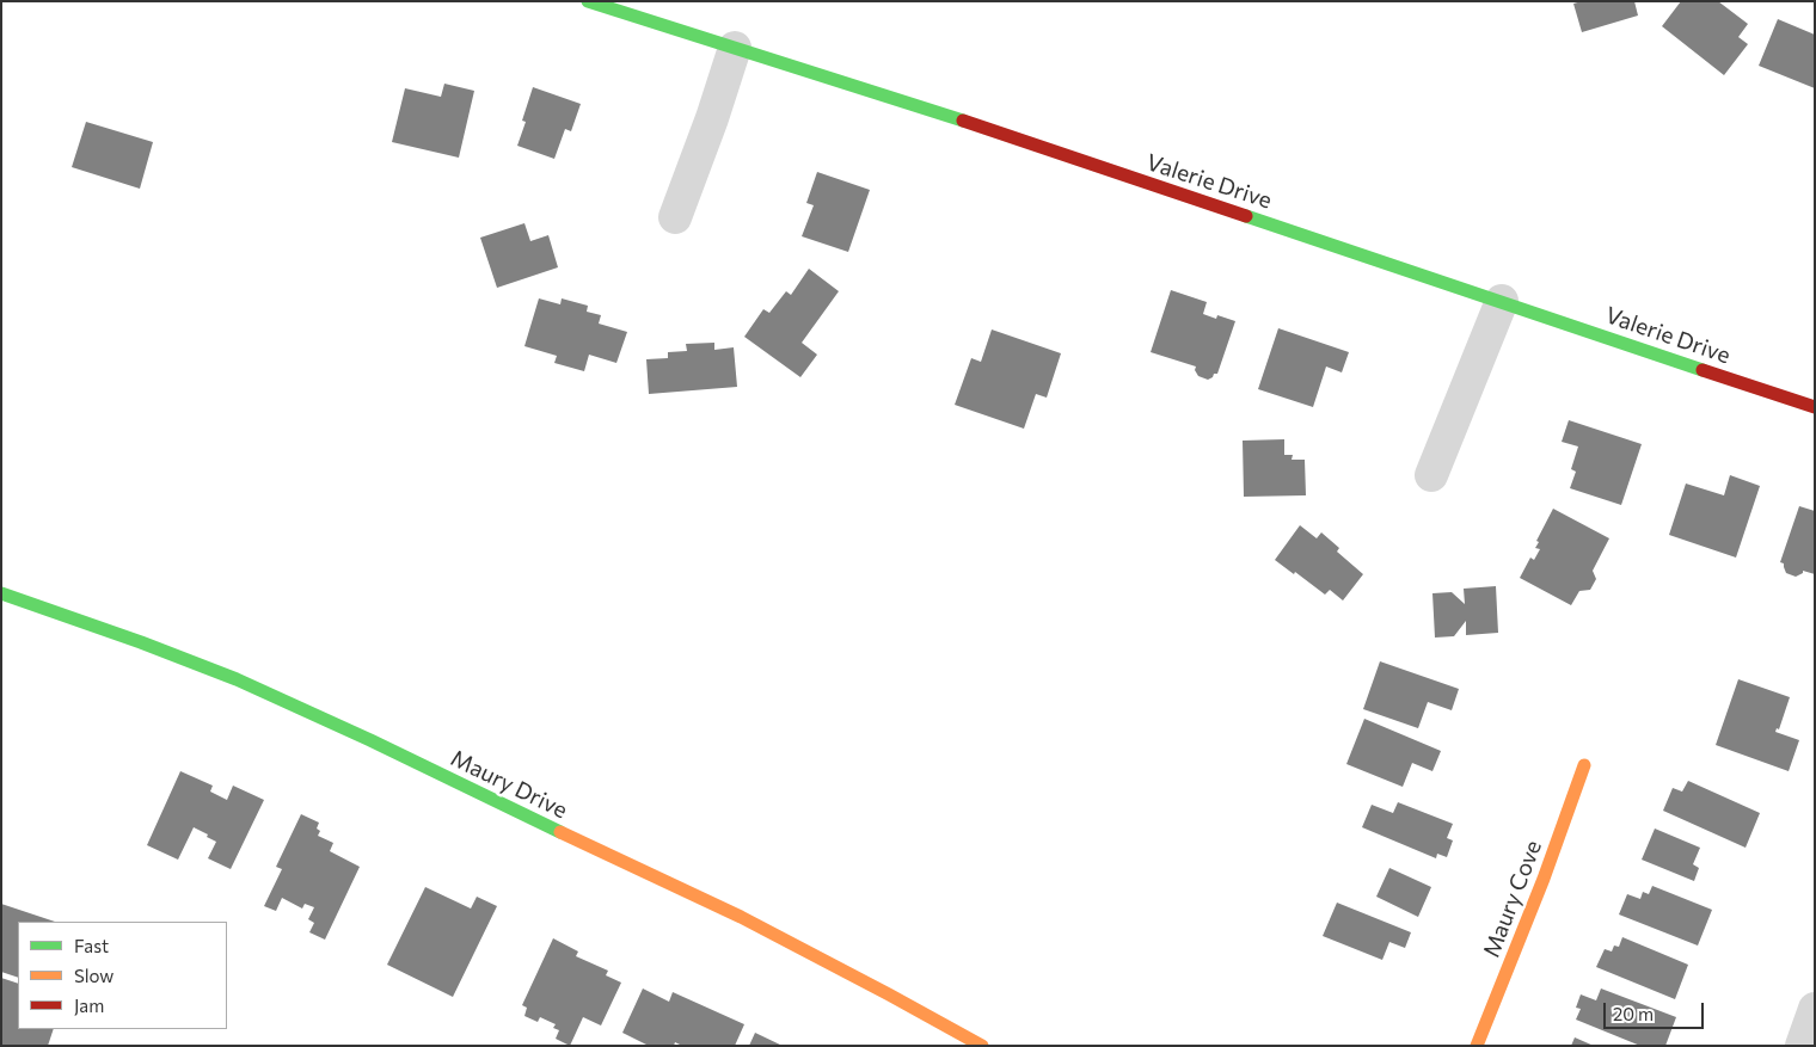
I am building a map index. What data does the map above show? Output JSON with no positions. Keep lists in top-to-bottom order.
{
  "streets": {
    "street": ["Valerie Drive", "Maury Drive", "Maury Cove"]
  },
  "legend": ["Fast", "Slow", "Jam"],
  "scale_bar": "20 m"
}
